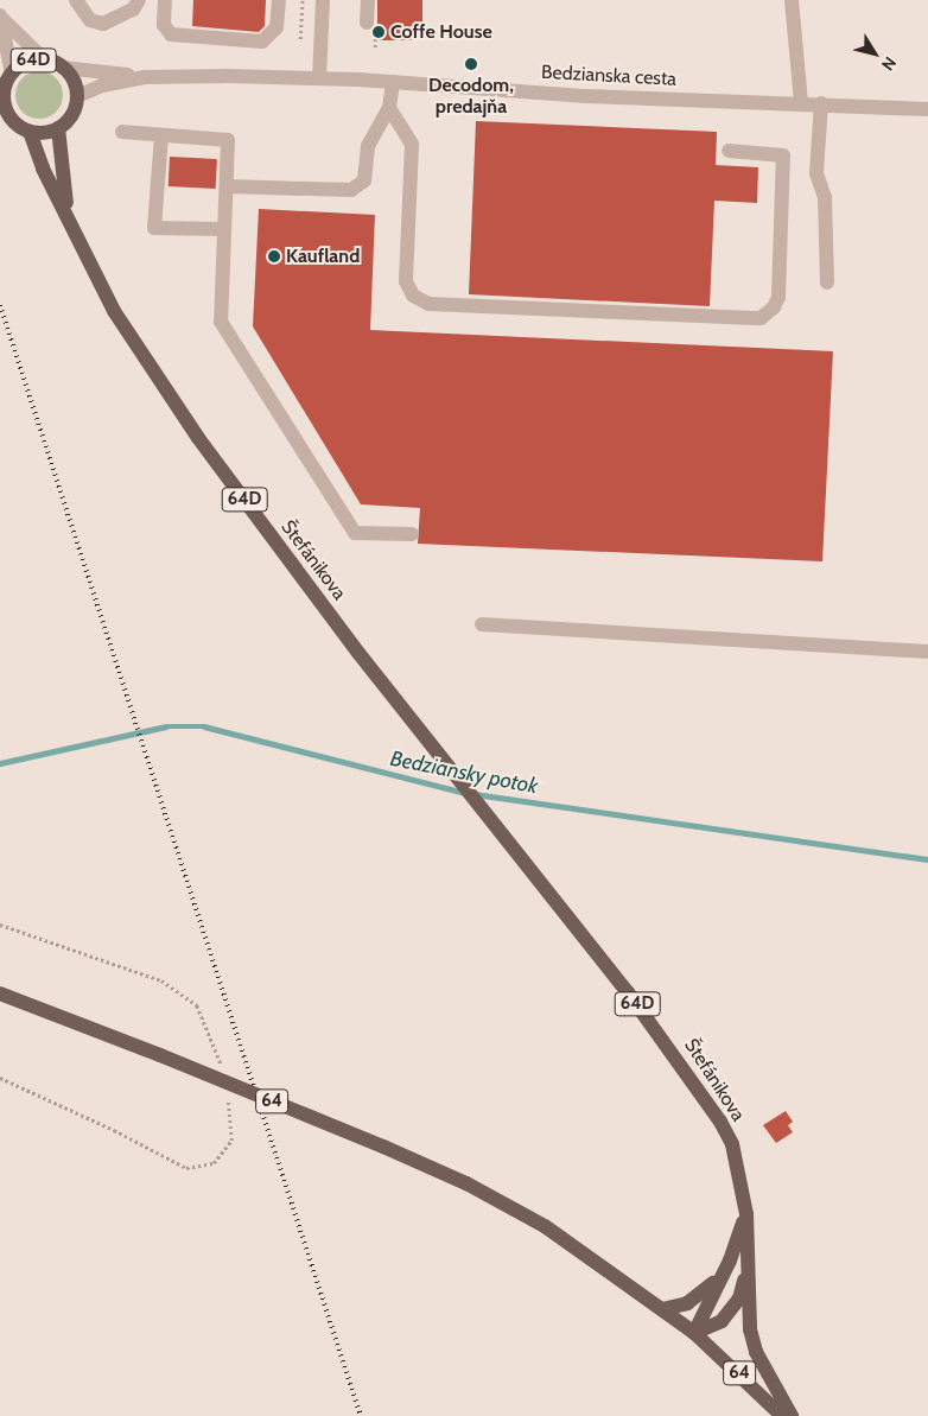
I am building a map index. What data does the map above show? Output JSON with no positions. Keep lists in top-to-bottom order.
{
  "streets": {
    "main road": ["64D", "Štefánikova", "64"],
    "street": ["Bedzianska cesta"]
  },
  "crossings": [
    ["64D", "Bedzianska cesta"],
    ["64D", "Štefánikova"],
    ["64D", "64"]
  ],
  "water": ["Bedziansky potok"],
  "places": ["Coffe House", "Decodom, predajňa", "Kaufland"],
  "north": "bottom right"
}
